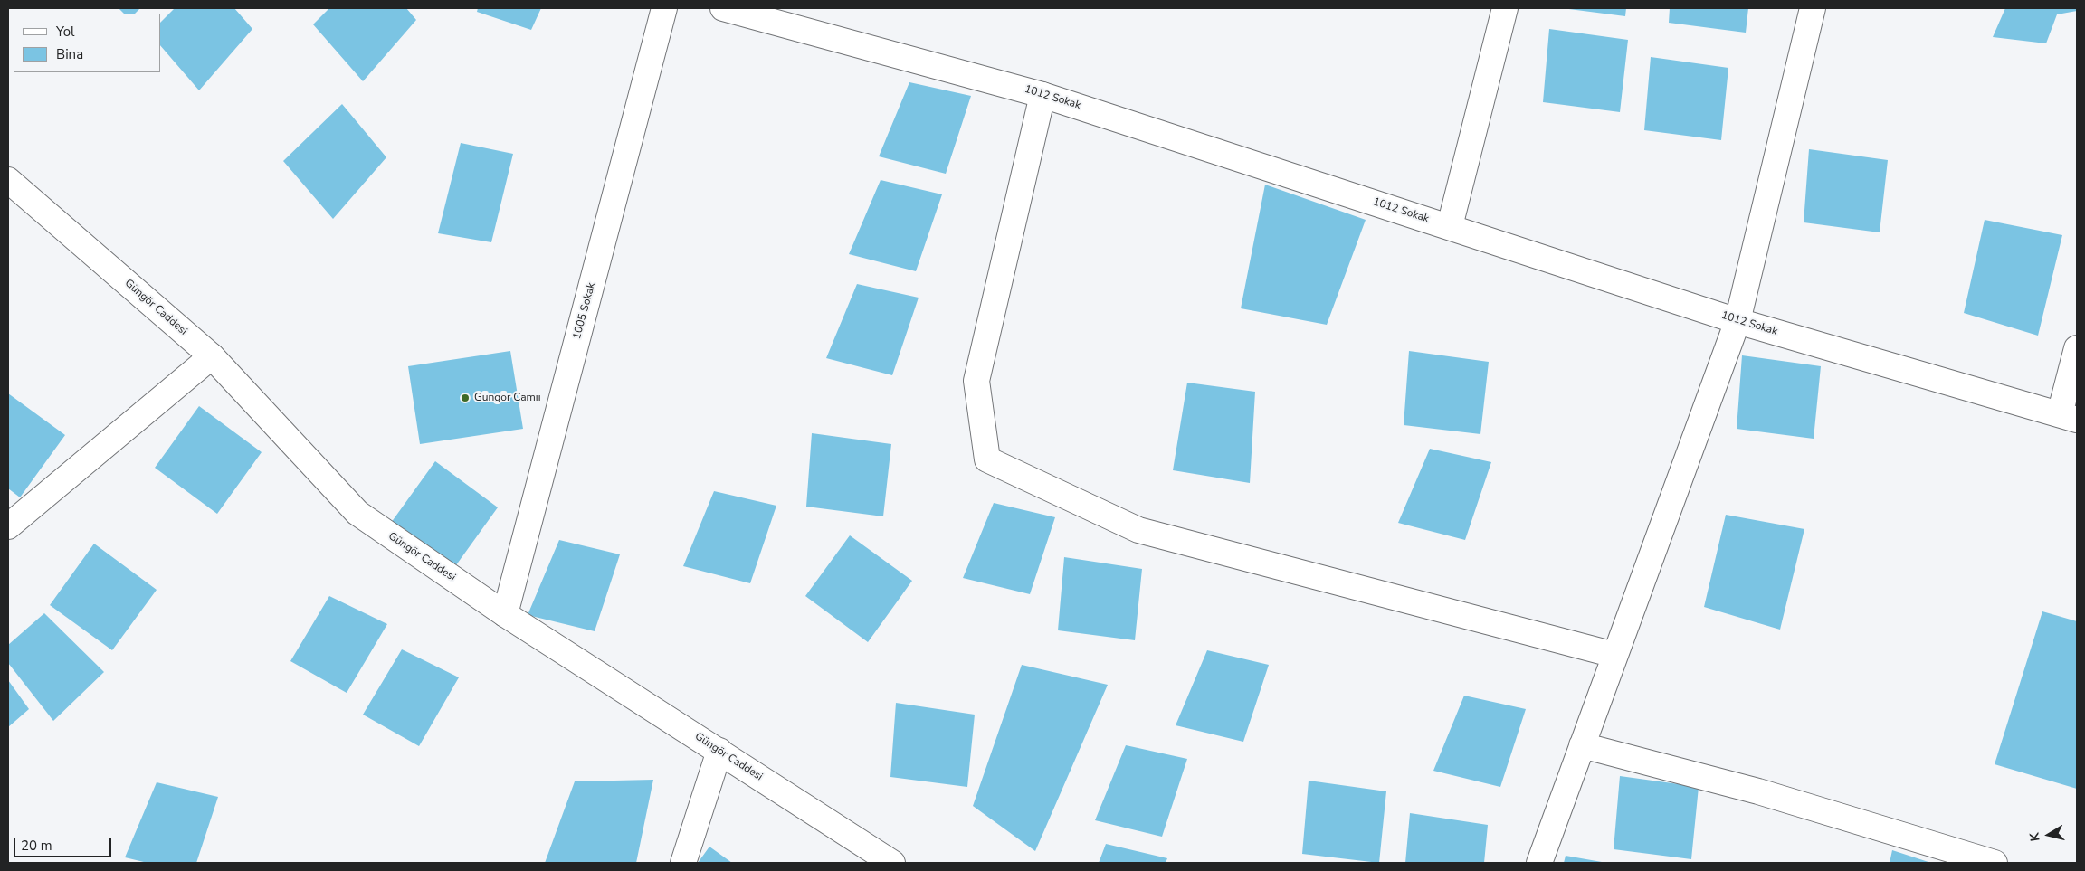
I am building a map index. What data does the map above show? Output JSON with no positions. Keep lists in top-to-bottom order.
{
  "streets": {
    "street": ["1012 Sokak", "Güngör Caddesi", "1005 Sokak"]
  },
  "crossings": [
    ["Güngör Caddesi", "1005 Sokak"]
  ],
  "places": ["Güngör Camii"],
  "legend": ["Yol", "Bina"],
  "scale_bar": "20 m",
  "north": "left"
}
